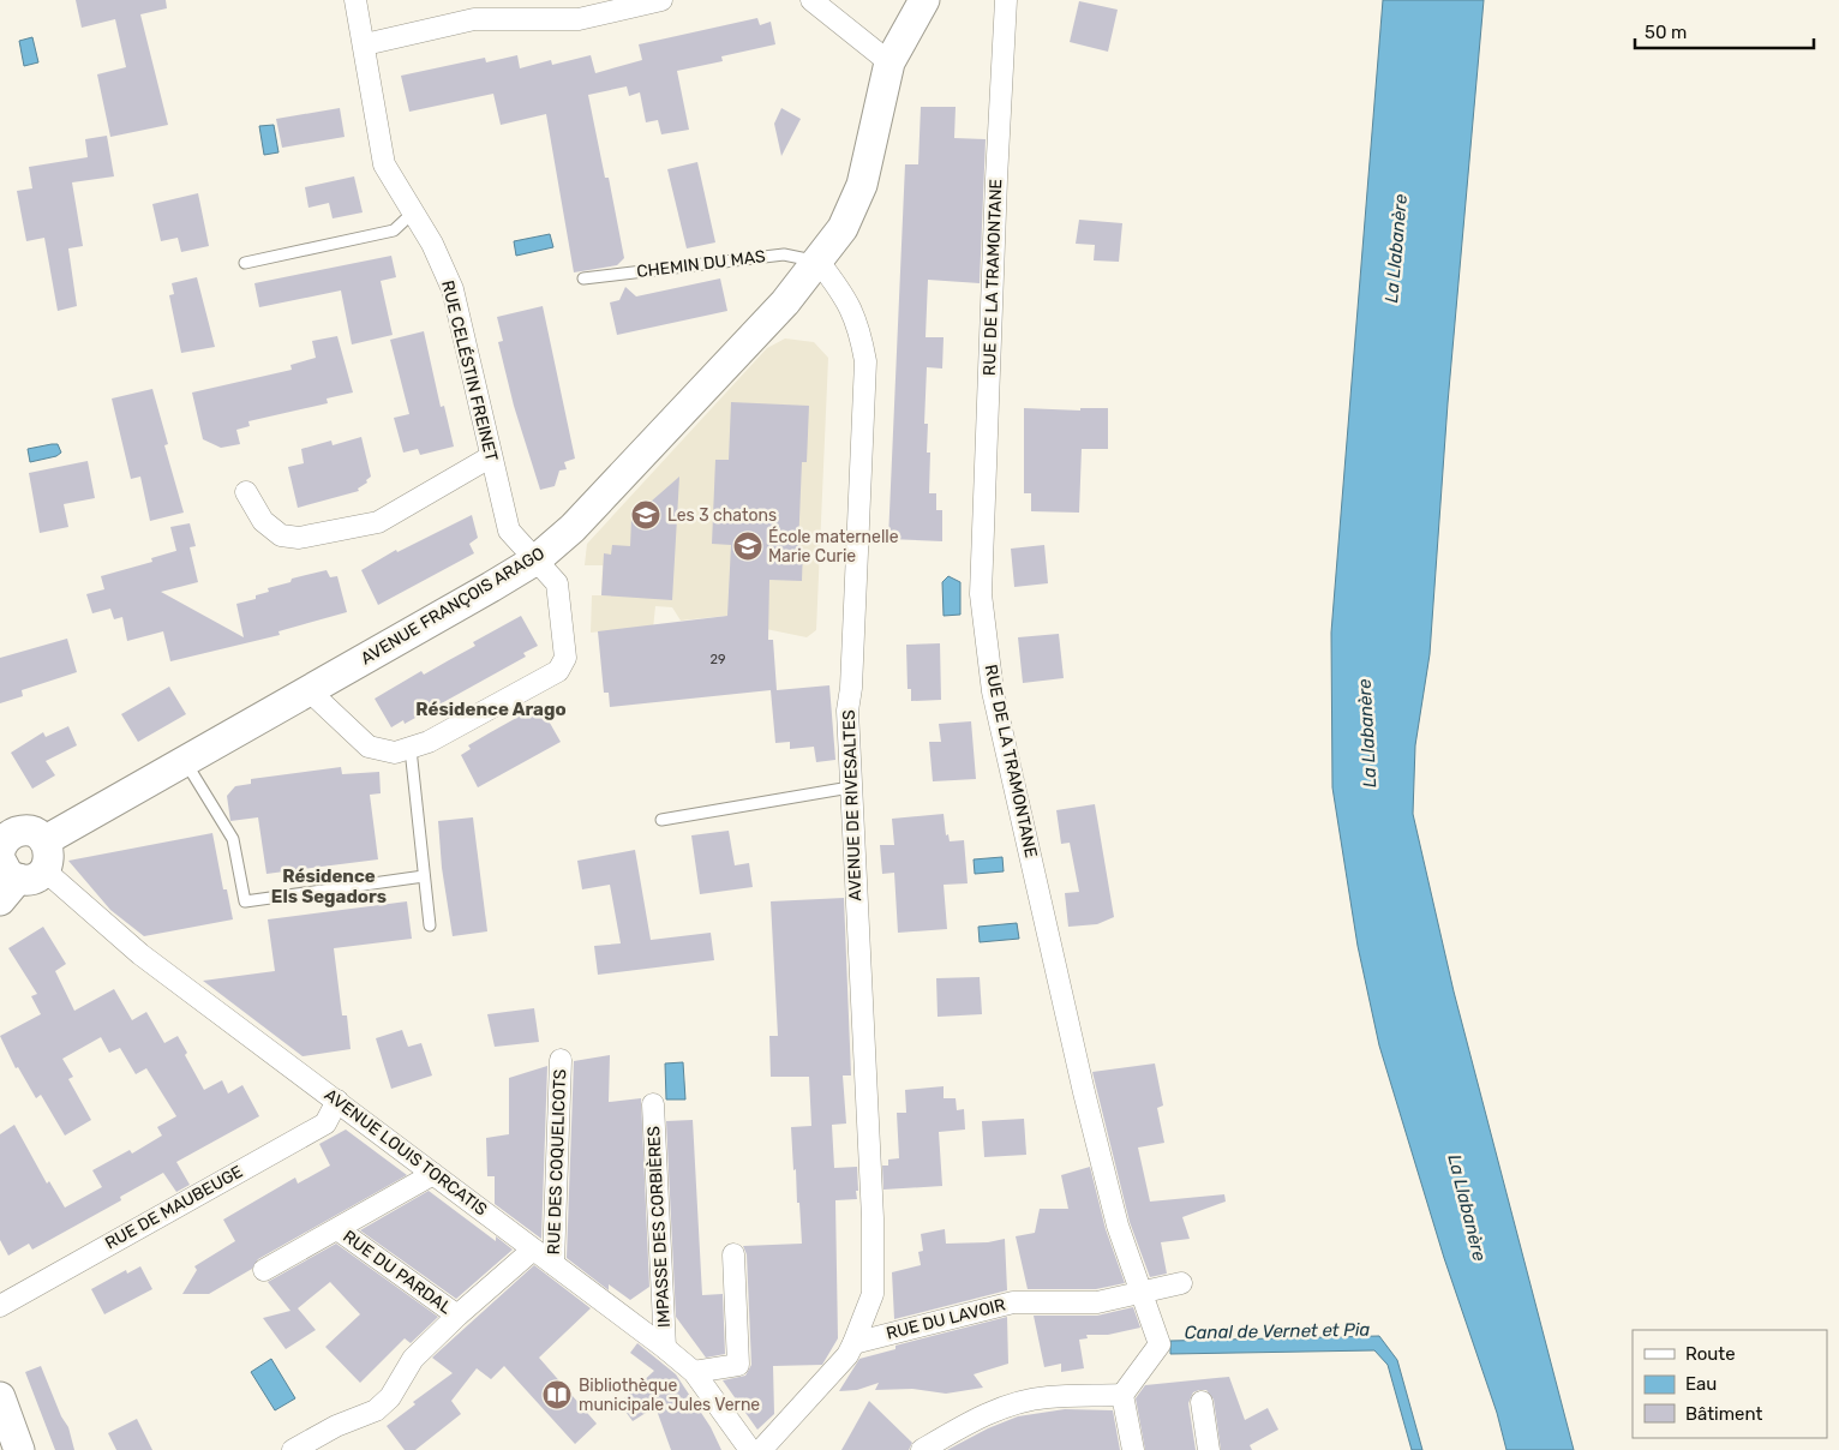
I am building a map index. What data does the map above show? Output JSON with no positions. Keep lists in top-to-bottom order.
{
  "streets": {
    "main road": ["AVENUE FRANÇOIS ARAGO"],
    "street": [
      "RUE DE LA TRAMONTANE",
      "RUE CELÉSTIN FREINET",
      "AVENUE DE RIVESALTES",
      "AVENUE LOUIS TORCATIS",
      "RUE DES COQUELICOTS",
      "RUE DE MAUBEUGE",
      "IMPASSE DES CORBIÈRES",
      "RUE DU PARDAL",
      "RUE DU LAVOIR"
    ],
    "lane": ["CHEMIN DU MAS"]
  },
  "crossings": [
    ["CHEMIN DU MAS", "AVENUE FRANÇOIS ARAGO"],
    ["CHEMIN DU MAS", "AVENUE DE RIVESALTES"],
    ["RUE DE LA TRAMONTANE", "RUE DU LAVOIR"],
    ["RUE CELÉSTIN FREINET", "AVENUE FRANÇOIS ARAGO"],
    ["AVENUE FRANÇOIS ARAGO", "AVENUE DE RIVESALTES"],
    ["AVENUE FRANÇOIS ARAGO", "AVENUE LOUIS TORCATIS"],
    ["AVENUE DE RIVESALTES", "RUE DU LAVOIR"],
    ["AVENUE LOUIS TORCATIS", "RUE DES COQUELICOTS"],
    ["AVENUE LOUIS TORCATIS", "RUE DE MAUBEUGE"],
    ["AVENUE LOUIS TORCATIS", "IMPASSE DES CORBIÈRES"]
  ],
  "districts": ["Résidence Arago", "Résidence Els Segadors"],
  "water": ["La Llabanère", "Canal de Vernet et Pia"],
  "places": {
    "school or university": ["Les 3 chatons", "École maternelle Marie Curie"],
    "library": ["Bibliothèque municipale Jules Verne"]
  },
  "house_numbers": ["29"],
  "legend": ["Route", "Eau", "Bâtiment"],
  "scale_bar": "50 m"
}
